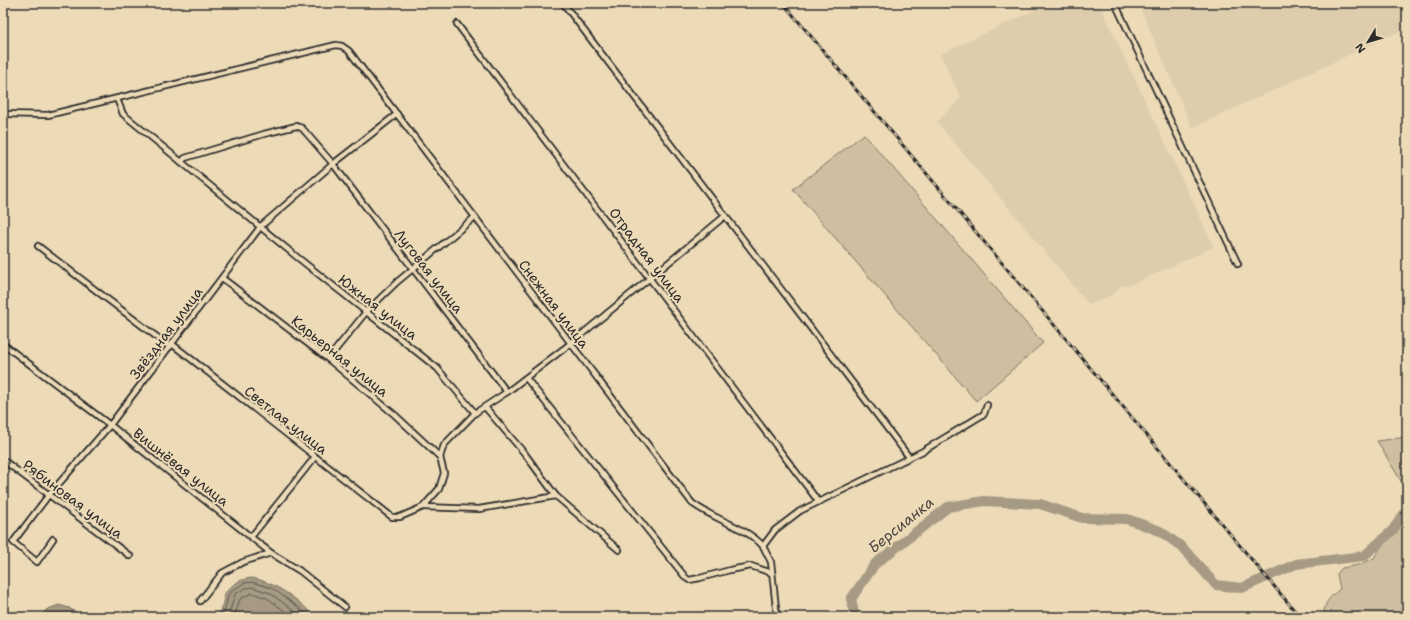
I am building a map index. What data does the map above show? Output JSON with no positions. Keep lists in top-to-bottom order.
{
  "streets": {
    "street": [
      "Отрадная улица",
      "Луговая улица",
      "Снежная улица",
      "Южная улица",
      "Звёздная улица",
      "Карьерная улица",
      "Светлая улица",
      "Вишнёвая улица",
      "Рябиновая улица"
    ]
  },
  "crossings": [
    ["Луговая улица", "Южная улица"],
    ["Луговая улица", "Звёздная улица"],
    ["Снежная улица", "Южная улица"],
    ["Снежная улица", "Звёздная улица"],
    ["Южная улица", "Звёздная улица"],
    ["Звёздная улица", "Карьерная улица"],
    ["Звёздная улица", "Светлая улица"],
    ["Звёздная улица", "Вишнёвая улица"],
    ["Звёздная улица", "Рябиновая улица"]
  ],
  "water": ["Берсианка"],
  "north": "bottom left"
}
